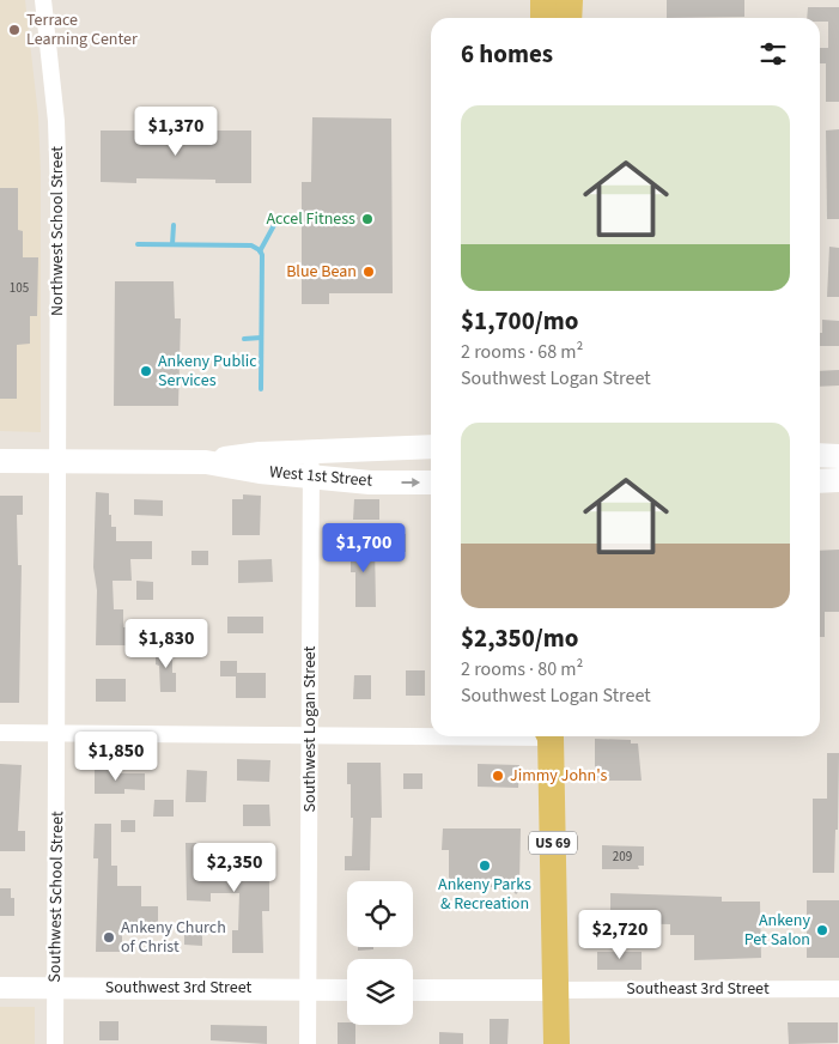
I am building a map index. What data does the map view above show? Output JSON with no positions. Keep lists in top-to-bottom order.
{
  "streets": {
    "main road": ["West 1st Street", "US 69"],
    "street": [
      "Northwest School Street",
      "Southwest Logan Street",
      "Southwest School Street",
      "Southwest 3rd Street",
      "Southeast 3rd Street"
    ]
  },
  "crossings": [
    ["Northwest School Street", "West 1st Street"],
    ["Northwest School Street", "Southwest School Street"],
    ["West 1st Street", "Southwest Logan Street"],
    ["West 1st Street", "Southwest School Street"],
    ["Southwest Logan Street", "Southwest 3rd Street"],
    ["US 69", "Southeast 3rd Street"],
    ["Southwest School Street", "Southwest 3rd Street"]
  ],
  "places": [
    "Terrace Learning Center",
    "Accel Fitness",
    "Blue Bean",
    "Ankeny Public Services",
    "Jimmy John's",
    "Ankeny Parks & Recreation",
    "Ankeny Pet Salon",
    "Ankeny Church of Christ"
  ],
  "house_numbers": ["105", "209"],
  "page": {
    "heading": "6 homes",
    "list": [
      {
        "name": "$1,700/mo",
        "note": "2 rooms · 68 m² · Southwest Logan Street"
      },
      {
        "name": "$2,350/mo",
        "note": "2 rooms · 80 m² · Southwest Logan Street"
      }
    ],
    "price": [
      "$1,370",
      "$1,700",
      "$1,830",
      "$1,850",
      "$2,350",
      "$2,720"
    ]
  }
}
